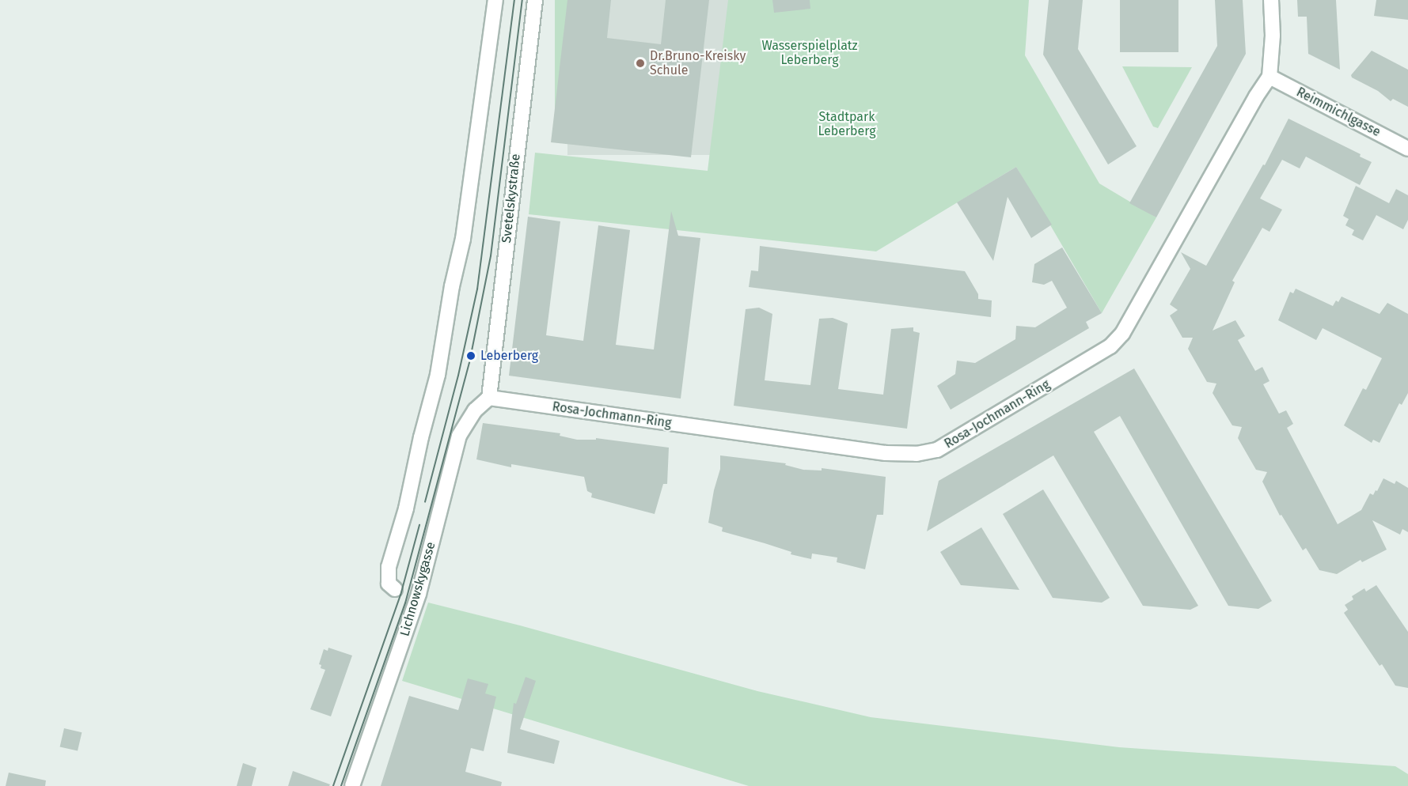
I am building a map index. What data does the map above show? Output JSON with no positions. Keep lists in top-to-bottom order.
{
  "streets": {
    "street": [
      "Reimmichlgasse",
      "Svetelskystraße",
      "Rosa-Jochmann-Ring",
      "Lichnowskygasse"
    ]
  },
  "crossings": [
    ["Reimmichlgasse", "Rosa-Jochmann-Ring"],
    ["Svetelskystraße", "Rosa-Jochmann-Ring"],
    ["Svetelskystraße", "Lichnowskygasse"],
    ["Rosa-Jochmann-Ring", "Lichnowskygasse"]
  ],
  "parks": ["Wasserspielplatz Leberberg", "Stadtpark Leberberg"],
  "places": ["Dr.Bruno-Kreisky Schule", "Leberberg"]
}
